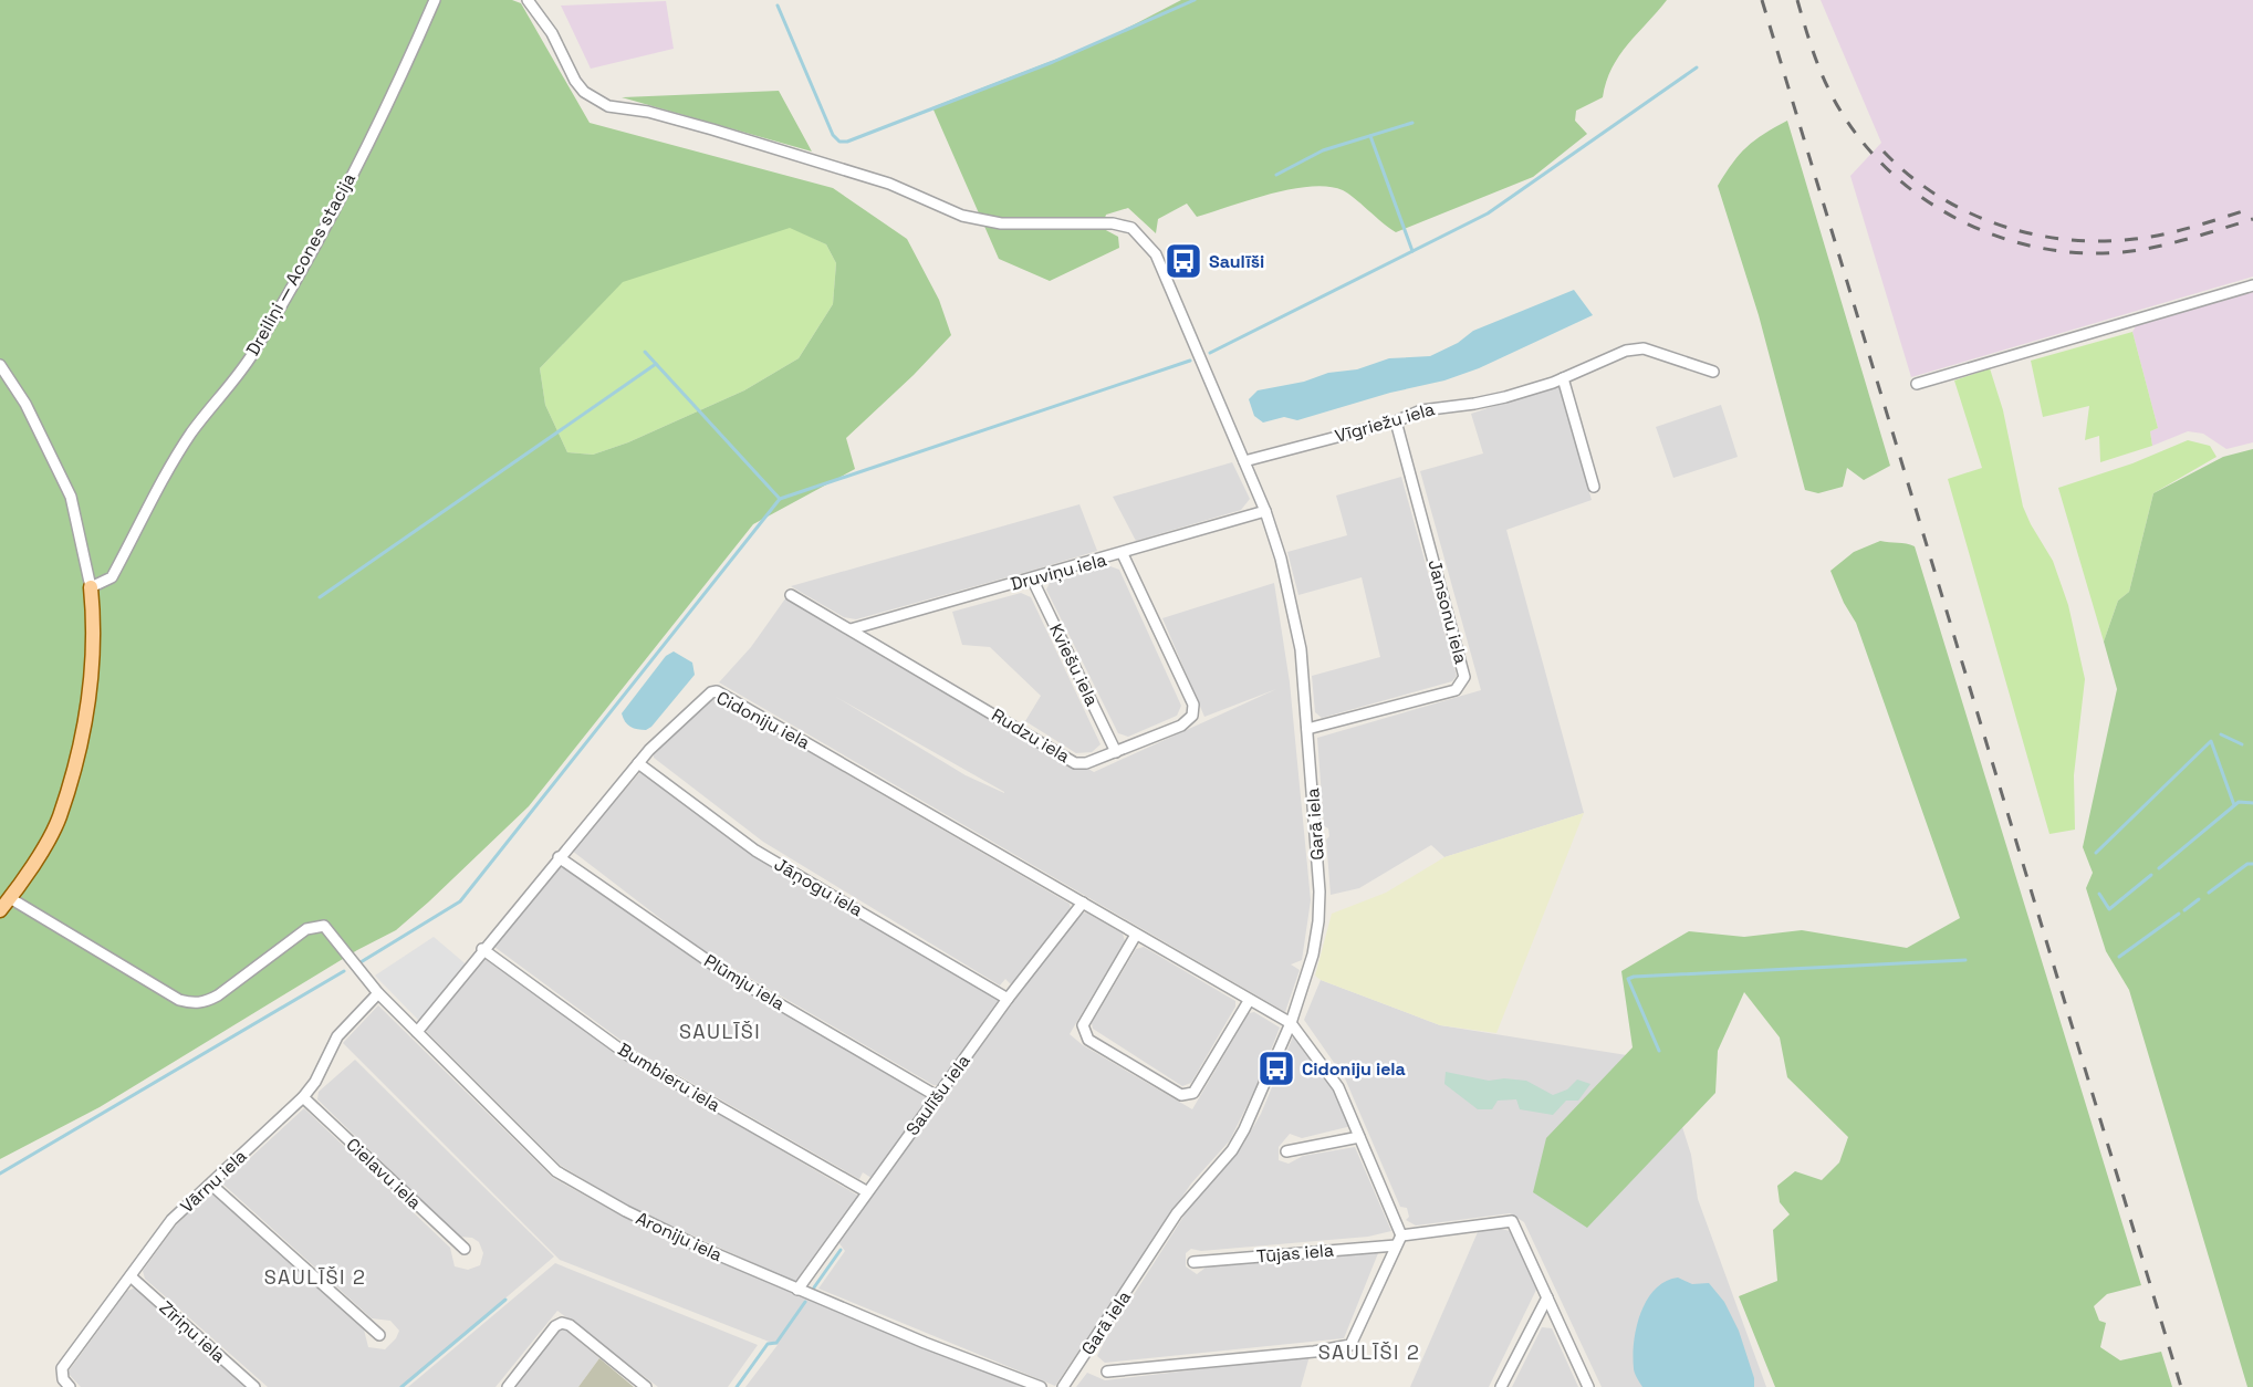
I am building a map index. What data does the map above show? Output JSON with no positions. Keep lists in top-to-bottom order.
{
  "streets": {
    "street": [
      "Dreiliņi — Acones stacija",
      "Vīgriežu iela",
      "Druviņu iela",
      "Jansonu iela",
      "Kviešu iela",
      "Cidoniju iela",
      "Rudzu iela",
      "Garā iela",
      "Jāņogu iela",
      "Plūmju iela",
      "Bumbieru iela",
      "Saulīšu iela",
      "Cielavu iela",
      "Vārnu iela",
      "Aroniju iela",
      "Tūjas iela",
      "Zīriņu iela"
    ]
  },
  "crossings": [
    ["Vīgriežu iela", "Jansonu iela"],
    ["Vīgriežu iela", "Garā iela"],
    ["Druviņu iela", "Kviešu iela"],
    ["Druviņu iela", "Rudzu iela"],
    ["Druviņu iela", "Garā iela"],
    ["Jansonu iela", "Garā iela"],
    ["Kviešu iela", "Rudzu iela"],
    ["Cidoniju iela", "Garā iela"],
    ["Cidoniju iela", "Jāņogu iela"],
    ["Cidoniju iela", "Plūmju iela"],
    ["Cidoniju iela", "Bumbieru iela"],
    ["Cidoniju iela", "Saulīšu iela"],
    ["Cidoniju iela", "Aroniju iela"],
    ["Cidoniju iela", "Tūjas iela"],
    ["Jāņogu iela", "Saulīšu iela"],
    ["Plūmju iela", "Saulīšu iela"],
    ["Bumbieru iela", "Saulīšu iela"],
    ["Saulīšu iela", "Aroniju iela"],
    ["Cielavu iela", "Vārnu iela"],
    ["Vārnu iela", "Aroniju iela"],
    ["Vārnu iela", "Zīriņu iela"]
  ],
  "districts": ["SAULĪŠI", "SAULĪŠI 2", "SAULĪŠI 2"],
  "places": {
    "bus stop": ["Saulīši", "Cidoniju iela"]
  }
}
